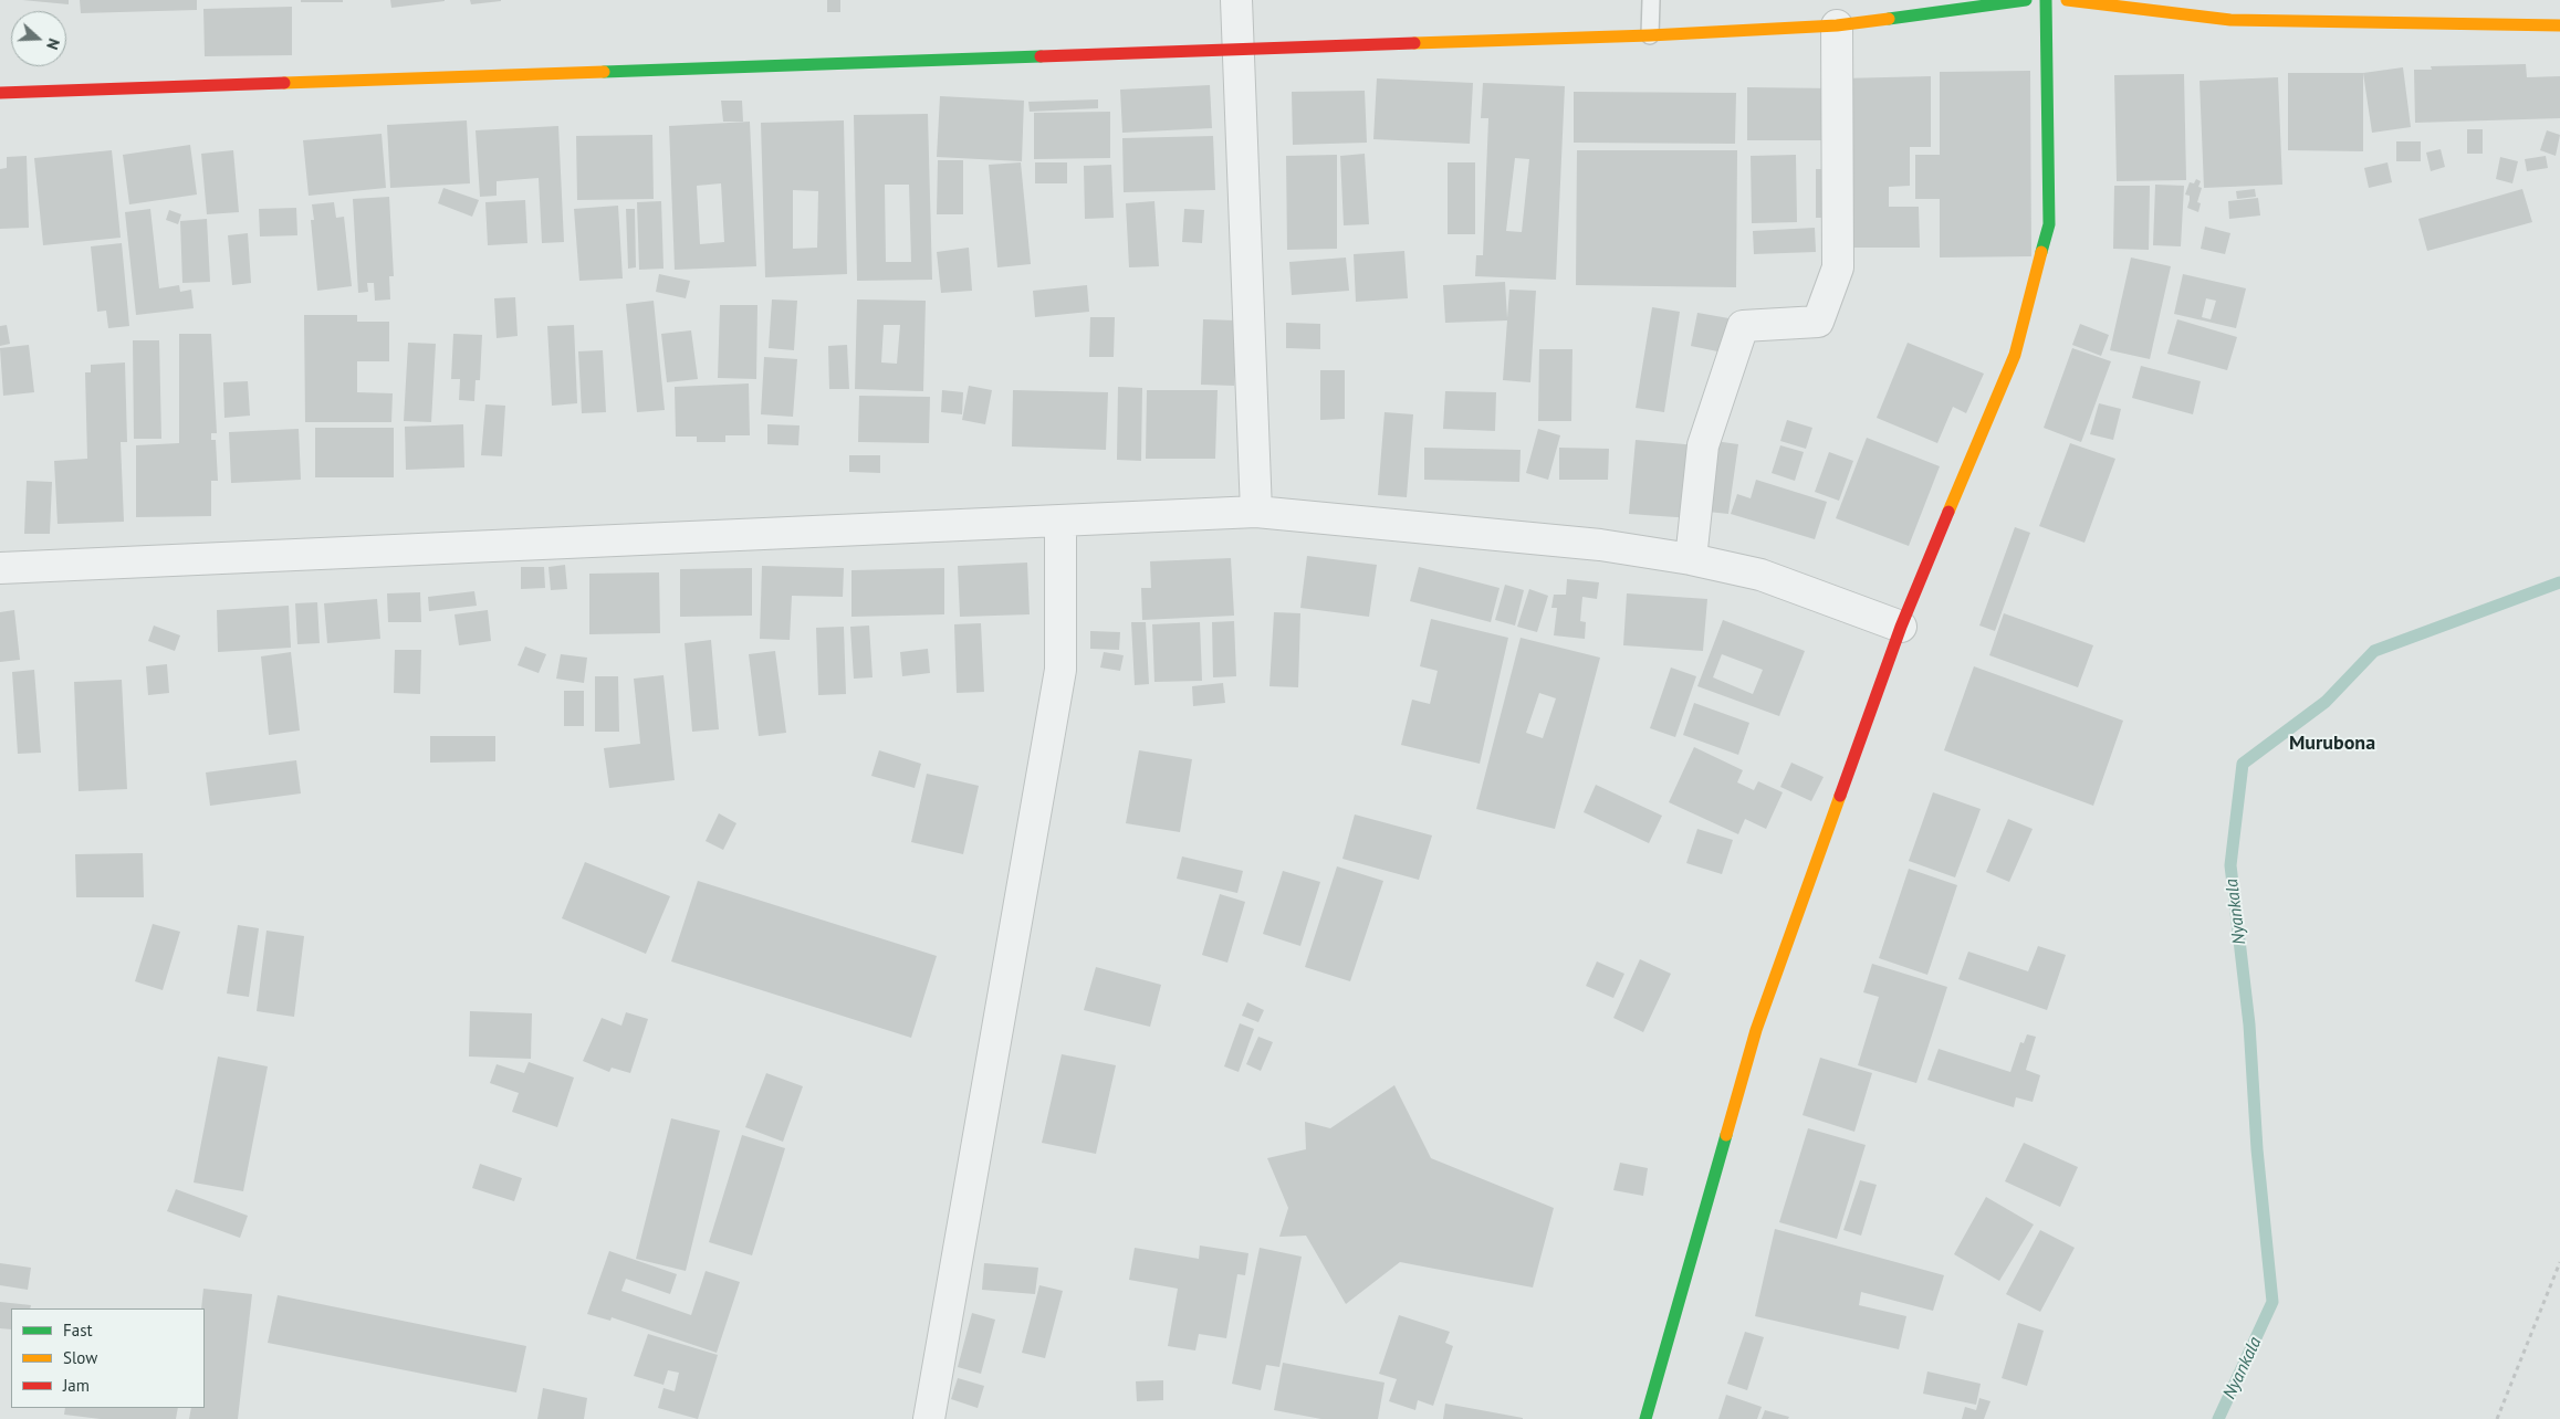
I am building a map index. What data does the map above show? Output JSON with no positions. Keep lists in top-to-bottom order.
{
  "districts": ["Murubona"],
  "water": ["Nyankala"],
  "legend": ["Fast", "Slow", "Jam"],
  "north": "right"
}
